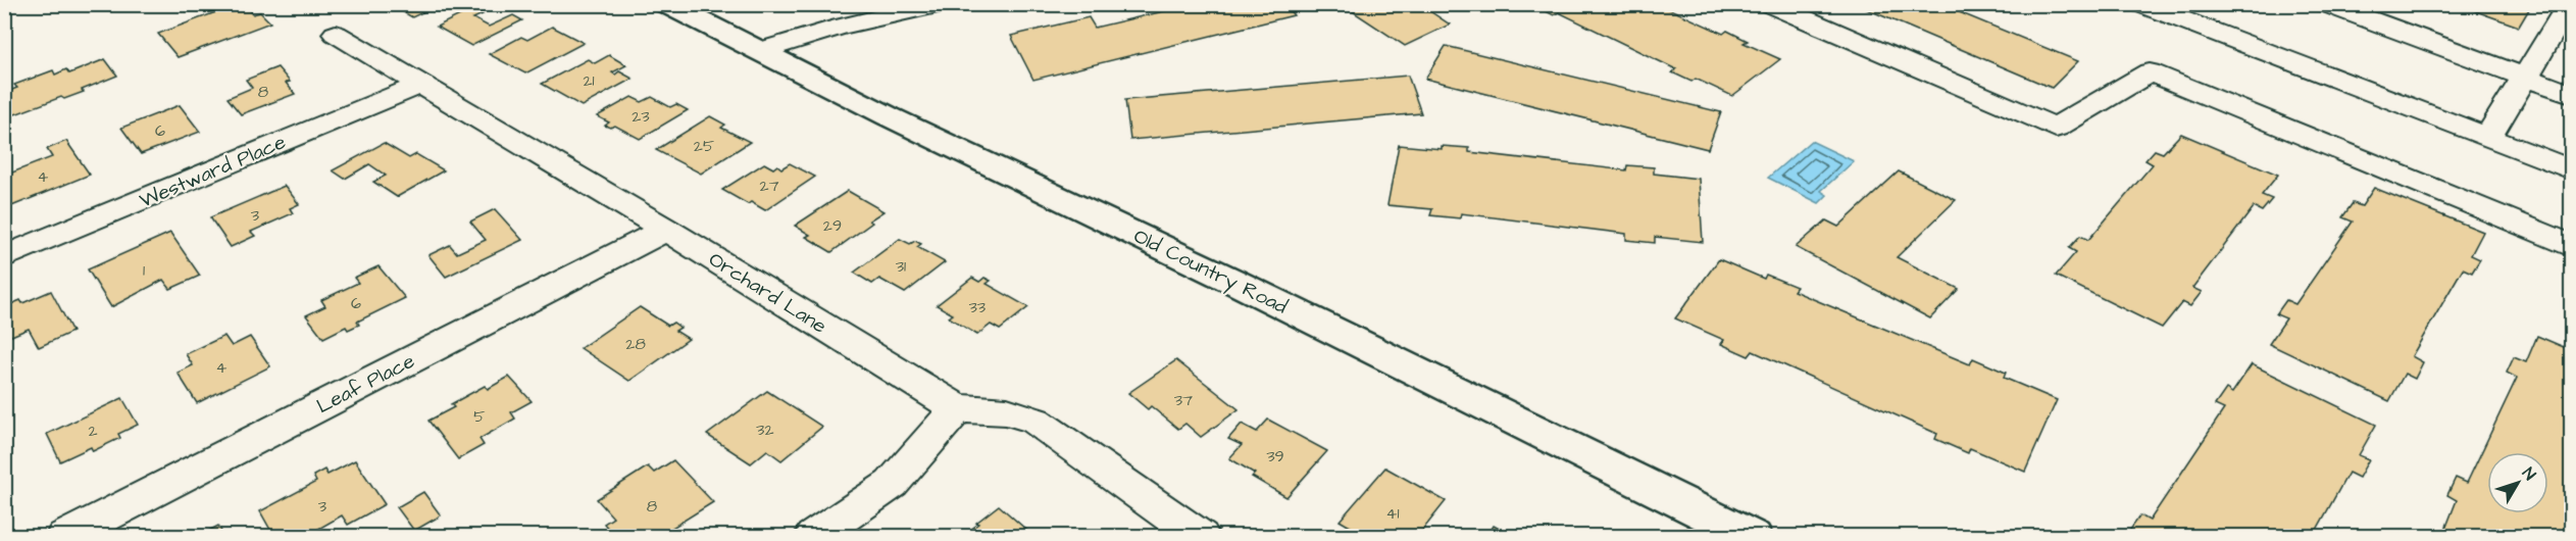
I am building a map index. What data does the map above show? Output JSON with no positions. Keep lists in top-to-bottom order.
{
  "streets": {
    "street": [
      "Westward Place",
      "Old Country Road",
      "Orchard Lane",
      "Leaf Place"
    ]
  },
  "crossings": [
    ["Westward Place", "Orchard Lane"],
    ["Orchard Lane", "Leaf Place"]
  ],
  "house_numbers": [
    "21",
    "8",
    "23",
    "6",
    "25",
    "4",
    "27",
    "3",
    "29",
    "31",
    "1",
    "6",
    "33",
    "28",
    "4",
    "37",
    "5",
    "32",
    "2",
    "39",
    "3",
    "8",
    "41"
  ],
  "north": "top right"
}
